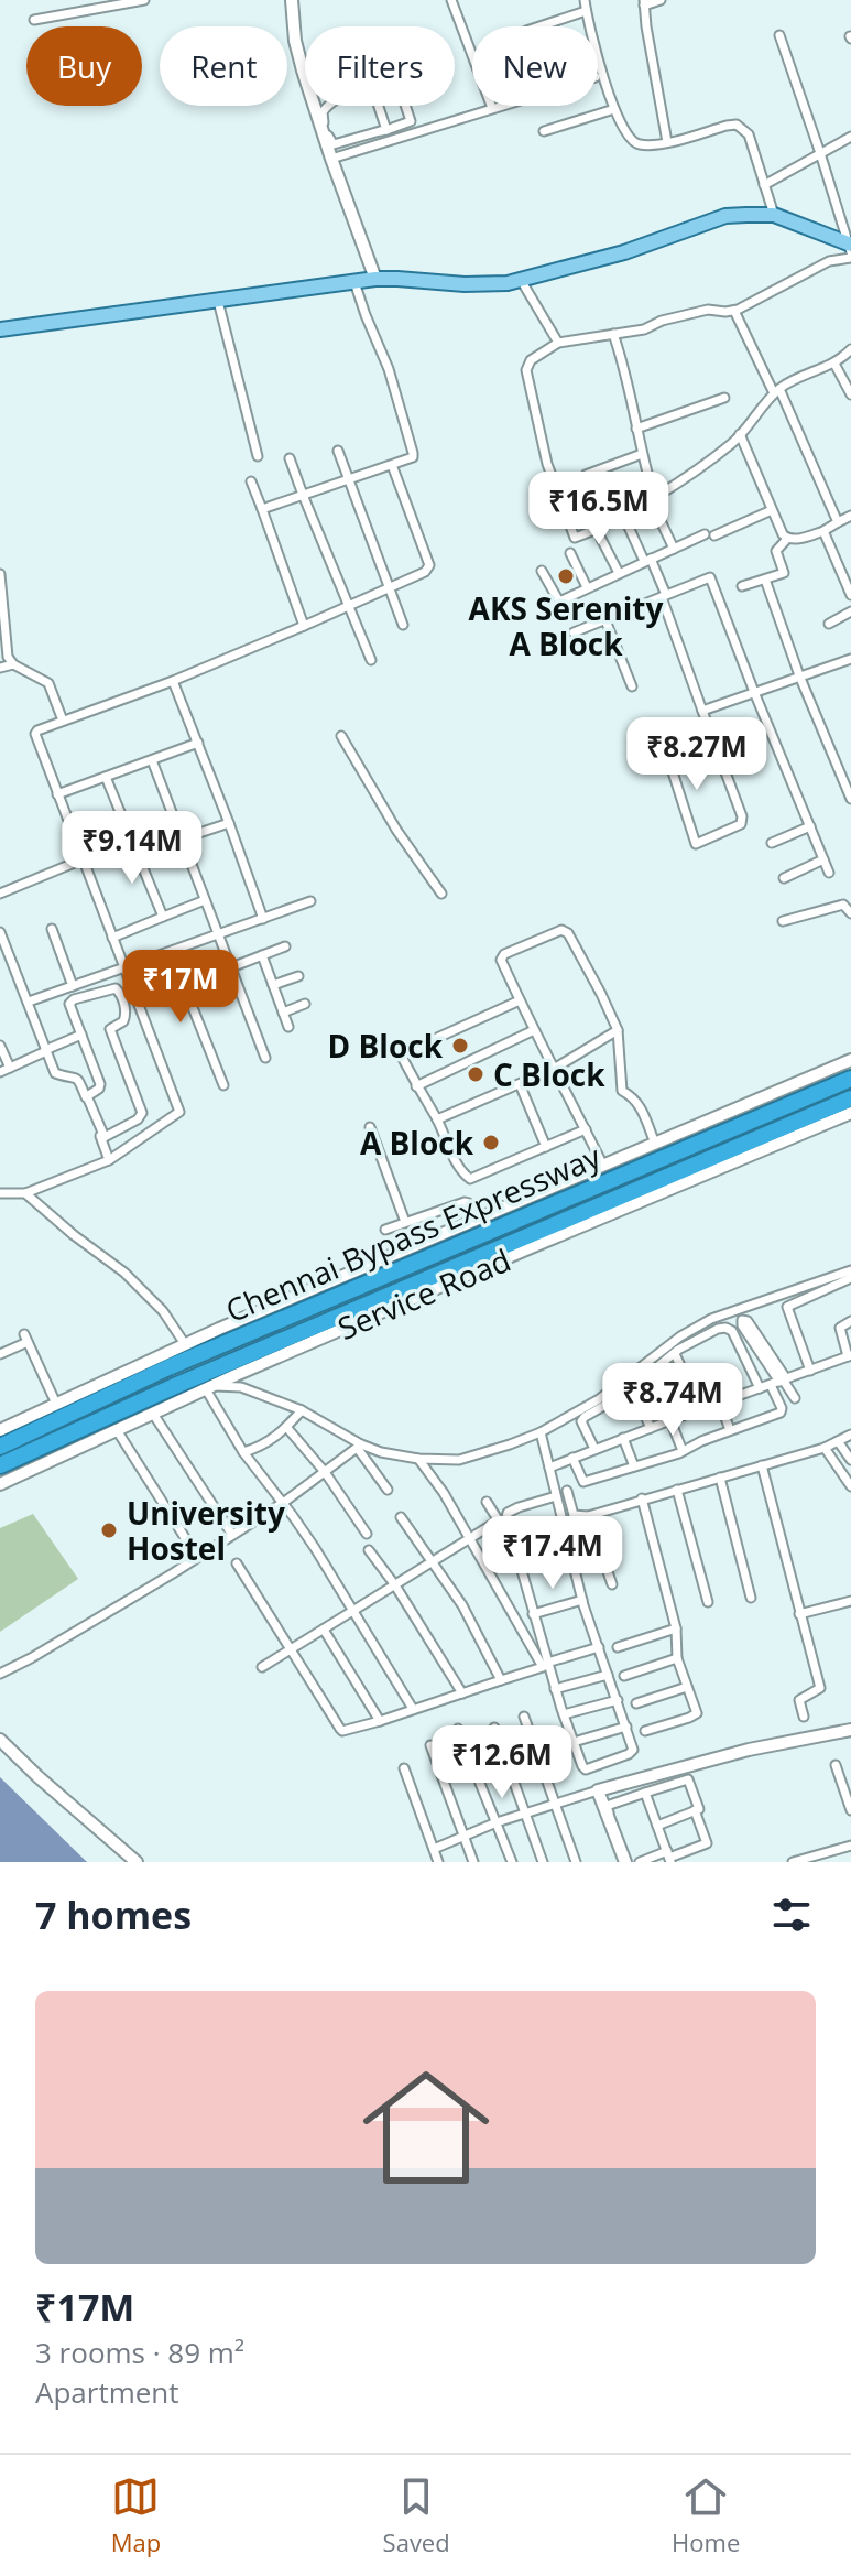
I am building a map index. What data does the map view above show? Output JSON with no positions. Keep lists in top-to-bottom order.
{
  "streets": {
    "highway": ["Chennai Bypass Expressway"],
    "street": ["Service Road"]
  },
  "places": [
    "AKS Serenity A Block",
    "D Block",
    "C Block",
    "A Block",
    "University Hostel"
  ],
  "page": {
    "chip": [
      "Buy",
      "Rent",
      "Filters",
      "New"
    ],
    "price": [
      "₹16.5M",
      "₹8.27M",
      "₹9.14M",
      "₹17M",
      "₹8.74M",
      "₹17.4M",
      "₹12.6M"
    ],
    "heading": "7 homes",
    "list": [
      {
        "name": "₹17M",
        "note": "3 rooms · 89 m² · Apartment"
      }
    ],
    "tabs": ["Map", "Saved", "Home"]
  }
}
